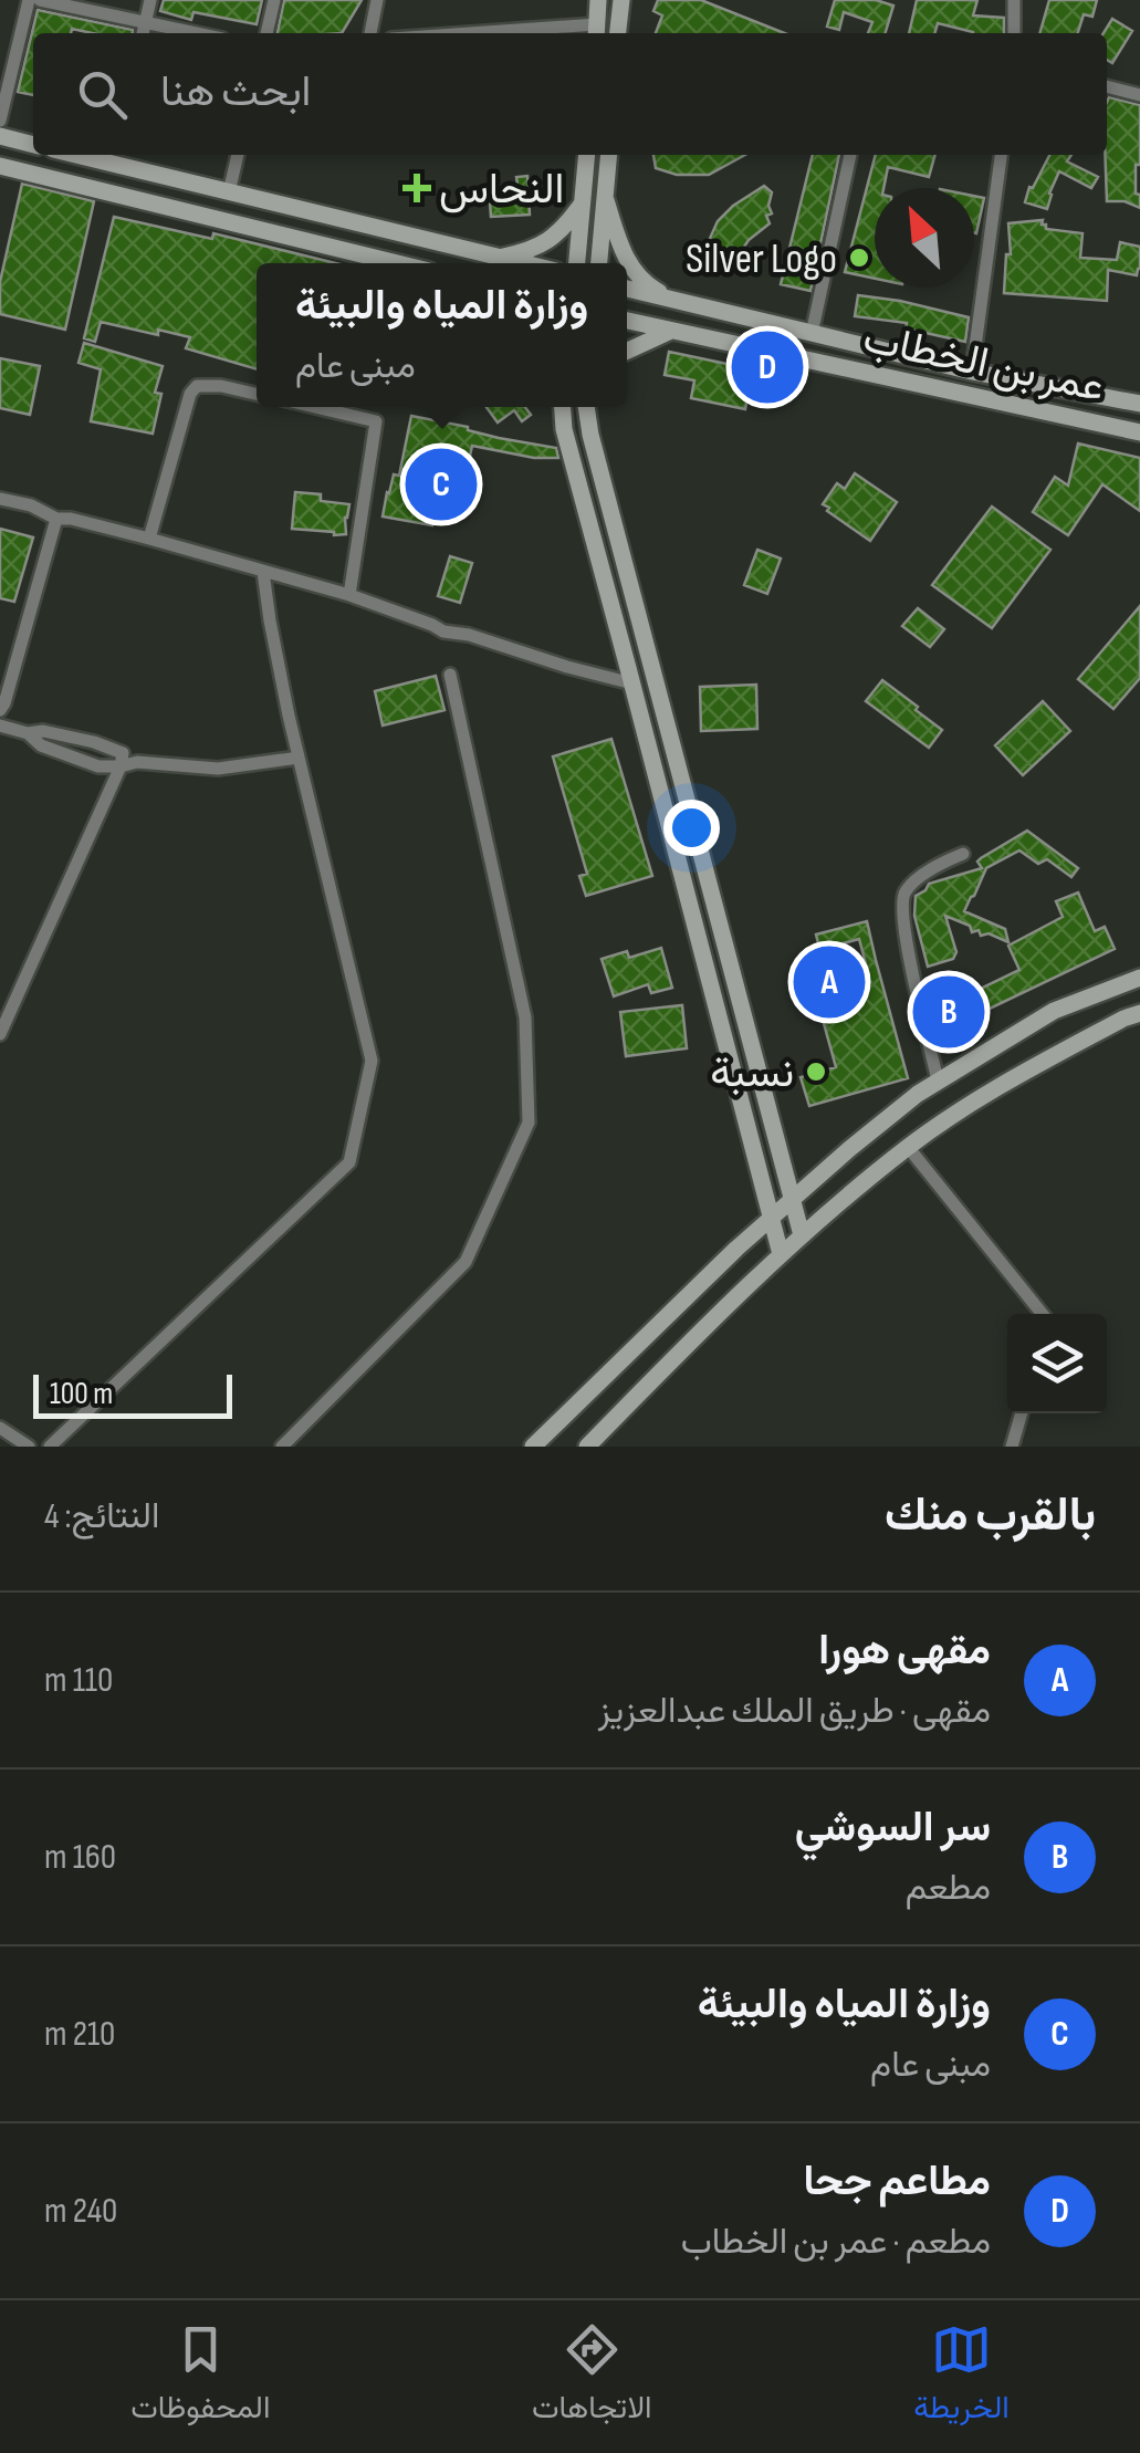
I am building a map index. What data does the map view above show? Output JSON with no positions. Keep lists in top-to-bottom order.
{
  "streets": {
    "street": ["عمر بن الخطاب"]
  },
  "places": {
    "health": ["النحاس"],
    "other": ["Silver Logo", "نسبة"]
  },
  "scale_bar": "100 m",
  "north": "top left",
  "page": {
    "search": "ابحث هنا",
    "popup": ["وزارة المياه والبيئة", "مبنى عام"],
    "pins": [
      "D",
      "C",
      "A",
      "B"
    ],
    "scale": "100 m",
    "heading": ["بالقرب منك", "النتائج: 4"],
    "list": [
      {
        "mark": "A",
        "name": "مقهى هورا",
        "note": "مقهى · طريق الملك عبدالعزيز",
        "value": "110 m"
      },
      {
        "mark": "B",
        "name": "سر السوشي",
        "note": "مطعم",
        "value": "160 m"
      },
      {
        "mark": "C",
        "name": "وزارة المياه والبيئة",
        "note": "مبنى عام",
        "value": "210 m"
      },
      {
        "mark": "D",
        "name": "مطاعم جحا",
        "note": "مطعم · عمر بن الخطاب",
        "value": "240 m"
      }
    ],
    "nav": ["الخريطة", "الاتجاهات", "المحفوظات"]
  }
}
